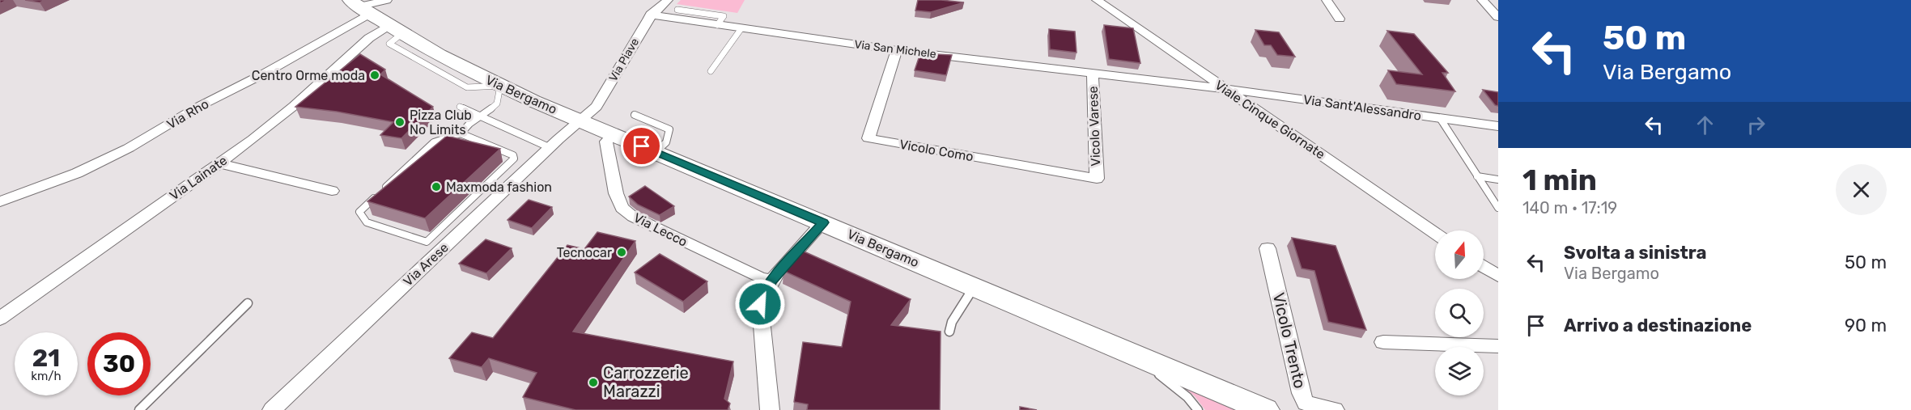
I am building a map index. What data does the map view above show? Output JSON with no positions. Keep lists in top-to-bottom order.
{
  "streets": {
    "main road": ["Via Bergamo"],
    "street": [
      "Via San Michele",
      "Via Piave",
      "Via Sant'Alessandro",
      "Via Rho",
      "Viale Cinque Giornate",
      "Vicolo Varese",
      "Vicolo Como",
      "Via Lainate",
      "Via Lecco",
      "Via Arese",
      "Vicolo Trento"
    ]
  },
  "crossings": [
    ["Via San Michele", "Via Piave"],
    ["Via San Michele", "Via Sant'Alessandro"],
    ["Via San Michele", "Viale Cinque Giornate"],
    ["Via San Michele", "Vicolo Varese"],
    ["Via San Michele", "Vicolo Como"],
    ["Via Piave", "Via Bergamo"],
    ["Via Piave", "Via Arese"],
    ["Via Bergamo", "Via Rho"],
    ["Via Bergamo", "Via Lainate"],
    ["Via Bergamo", "Via Lecco"],
    ["Via Bergamo", "Via Arese"],
    ["Via Sant'Alessandro", "Viale Cinque Giornate"],
    ["Via Rho", "Via Lainate"],
    ["Vicolo Varese", "Vicolo Como"]
  ],
  "places": [
    "Centro Orme moda",
    "Pizza Club No Limits",
    "Maxmoda fashion",
    "Tecnocar",
    "Carrozzerie Marazzi"
  ],
  "north": "top",
  "page": {
    "turn": ["50 m", "Via Bergamo"],
    "heading": ["1 min", "140 m · 17:19"],
    "list": [
      {
        "name": "Svolta a sinistra",
        "note": "Via Bergamo",
        "value": "50 m"
      },
      {
        "name": "Arrivo a destinazione",
        "value": "90 m"
      }
    ],
    "speed": "21 km/h",
    "limit": "30"
  }
}
